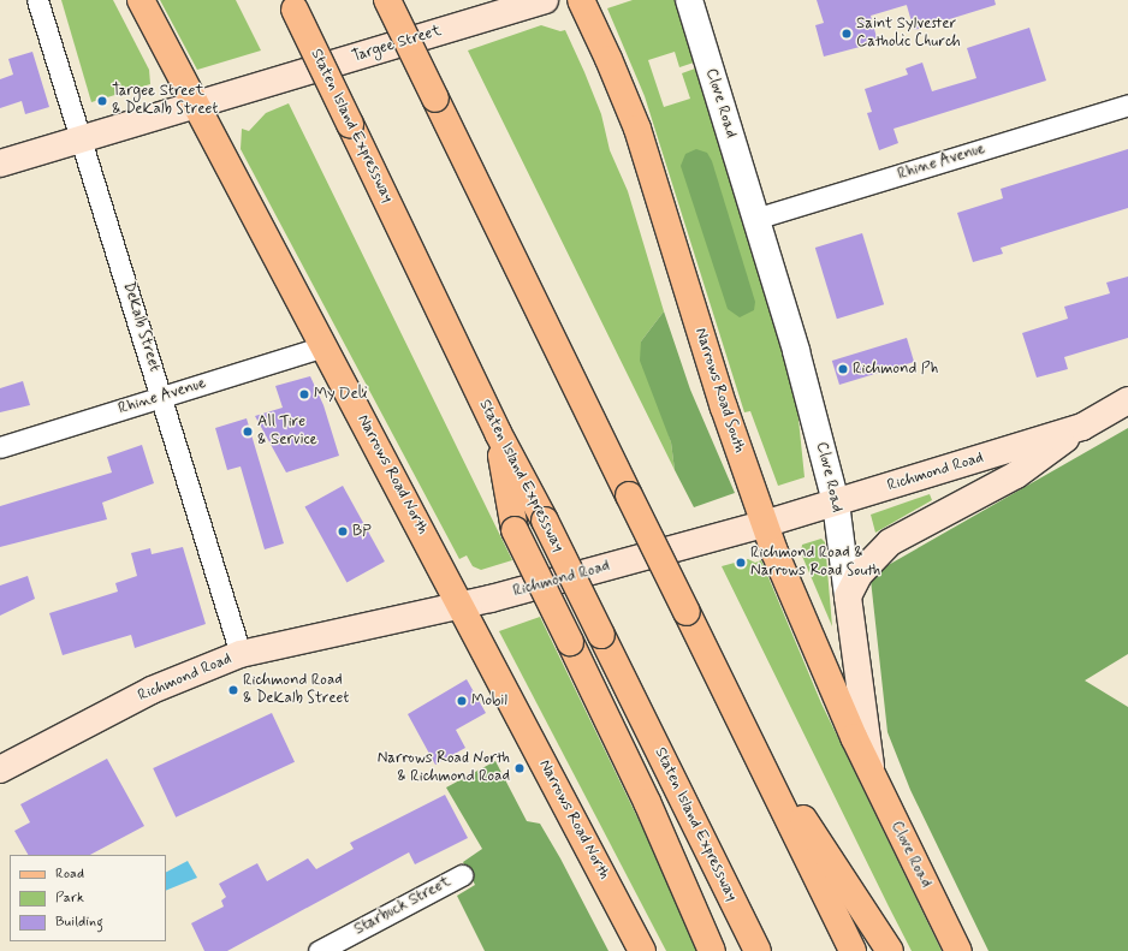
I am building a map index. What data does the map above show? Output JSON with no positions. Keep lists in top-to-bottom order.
{
  "streets": {
    "main road": [
      "Targee Street",
      "Clove Road",
      "Staten Island Expressway",
      "Narrows Road South",
      "Richmond Road",
      "Narrows Road North"
    ],
    "street": ["Rhine Avenue", "DeKalb Street", "Starbuck Street"]
  },
  "crossings": [
    ["Targee Street", "DeKalb Street"],
    ["Targee Street", "Narrows Road North"],
    ["Clove Road", "Rhine Avenue"],
    ["Clove Road", "Narrows Road South"],
    ["Clove Road", "Richmond Road"],
    ["Rhine Avenue", "DeKalb Street"],
    ["Rhine Avenue", "Narrows Road North"],
    ["DeKalb Street", "Richmond Road"],
    ["Narrows Road South", "Richmond Road"],
    ["Richmond Road", "Narrows Road North"]
  ],
  "places": [
    "Saint Sylvester Catholic Church",
    "Targee Street & DeKalb Street",
    "Richmond Ph",
    "My Deli",
    "All Tire & Service",
    "BP",
    "Richmond Road & Narrows Road South",
    "Richmond Road & DeKalb Street",
    "Mobil",
    "Narrows Road North & Richmond Road"
  ],
  "legend": ["Road", "Park", "Building"]
}
